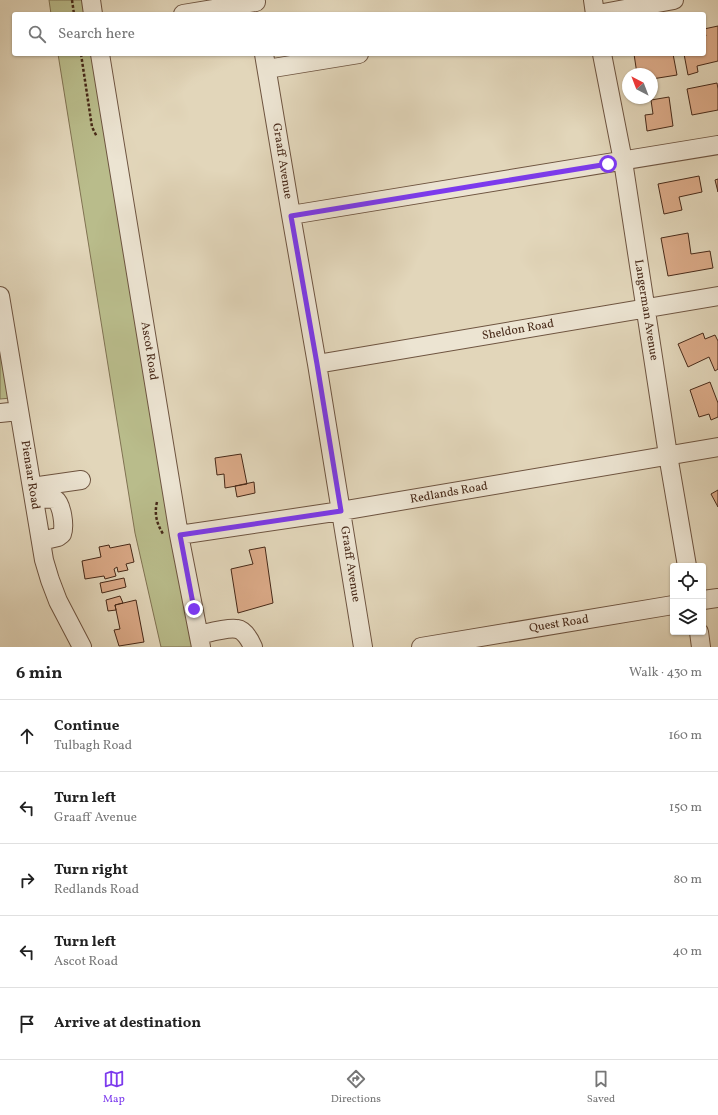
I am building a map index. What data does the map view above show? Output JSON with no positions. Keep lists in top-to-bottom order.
{
  "streets": {
    "street": [
      "Graaff Avenue",
      "Langerman Avenue",
      "Sheldon Road",
      "Ascot Road",
      "Pienaar Road",
      "Redlands Road",
      "Quest Road"
    ]
  },
  "crossings": [
    ["Graaff Avenue", "Sheldon Road"],
    ["Graaff Avenue", "Redlands Road"],
    ["Langerman Avenue", "Sheldon Road"],
    ["Langerman Avenue", "Redlands Road"],
    ["Ascot Road", "Redlands Road"]
  ],
  "north": "top left",
  "page": {
    "search": "Search here",
    "heading": ["6 min", "Walk · 430 m"],
    "list": [
      ["Continue", "Tulbagh Road", "160 m"],
      ["Turn left", "Graaff Avenue", "150 m"],
      ["Turn right", "Redlands Road", "80 m"],
      ["Turn left", "Ascot Road", "40 m"],
      "Arrive at destination"
    ],
    "nav": ["Map", "Directions", "Saved"]
  }
}
